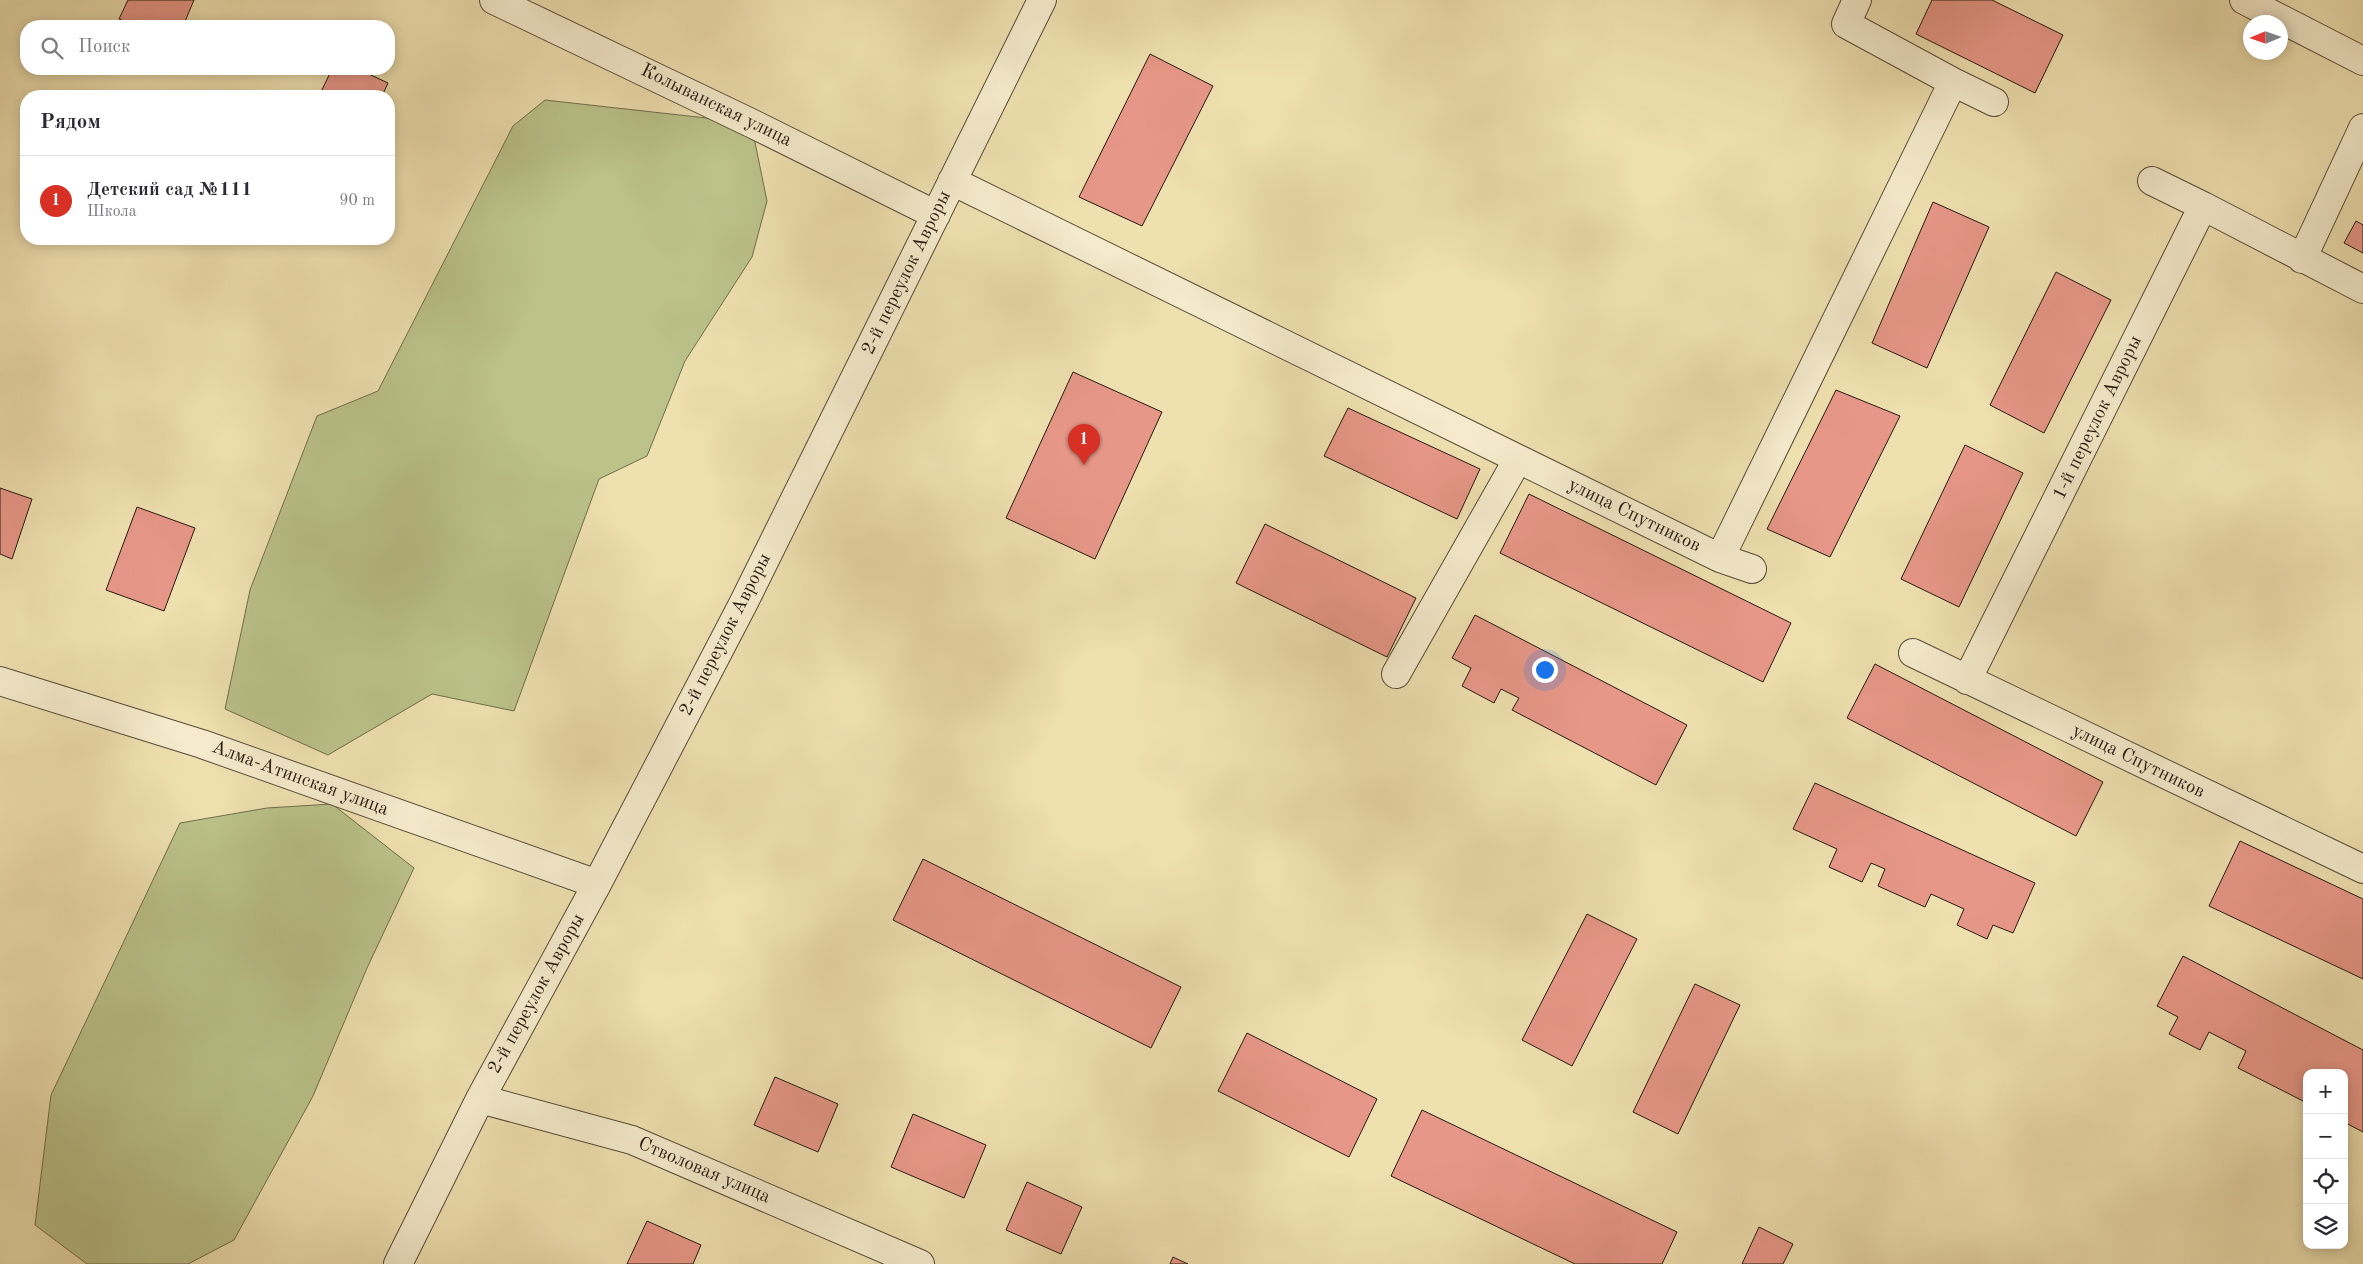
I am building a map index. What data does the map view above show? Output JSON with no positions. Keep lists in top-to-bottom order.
{
  "streets": {
    "street": [
      "Колыванская улица",
      "2-й переулок Авроры",
      "1-й переулок Авроры",
      "улица Спутников",
      "Алма-Атинская улица",
      "Стволовая улица"
    ]
  },
  "crossings": [
    ["Колыванская улица", "2-й переулок Авроры"],
    ["2-й переулок Авроры", "улица Спутников"],
    ["2-й переулок Авроры", "Алма-Атинская улица"],
    ["2-й переулок Авроры", "Стволовая улица"],
    ["1-й переулок Авроры", "улица Спутников"]
  ],
  "north": "left",
  "page": {
    "search": "Поиск",
    "heading": "Рядом",
    "list": [
      {
        "mark": "1",
        "name": "Детский сад №111",
        "note": "Школа",
        "value": "90 m"
      }
    ],
    "pins": "1",
    "map_buttons": ["+", "−"]
  }
}
